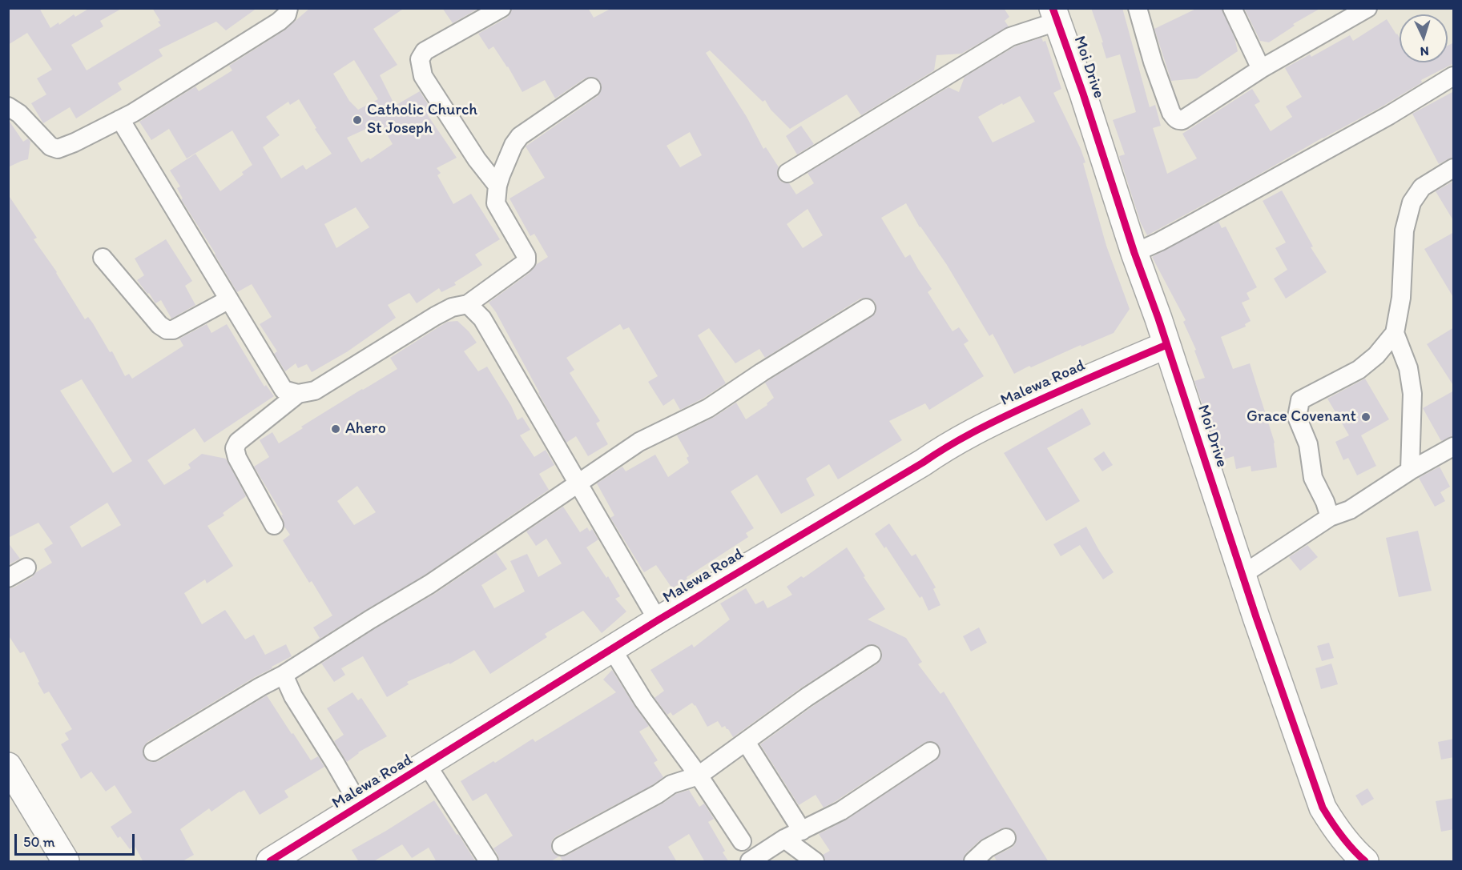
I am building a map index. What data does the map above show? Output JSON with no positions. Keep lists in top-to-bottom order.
{
  "streets": {
    "street": ["Moi Drive", "Malewa Road"]
  },
  "crossings": [
    ["Moi Drive", "Malewa Road"]
  ],
  "places": ["Catholic Church St Joseph", "Grace Covenant", "Ahero"],
  "scale_bar": "50 m",
  "north": "bottom"
}
